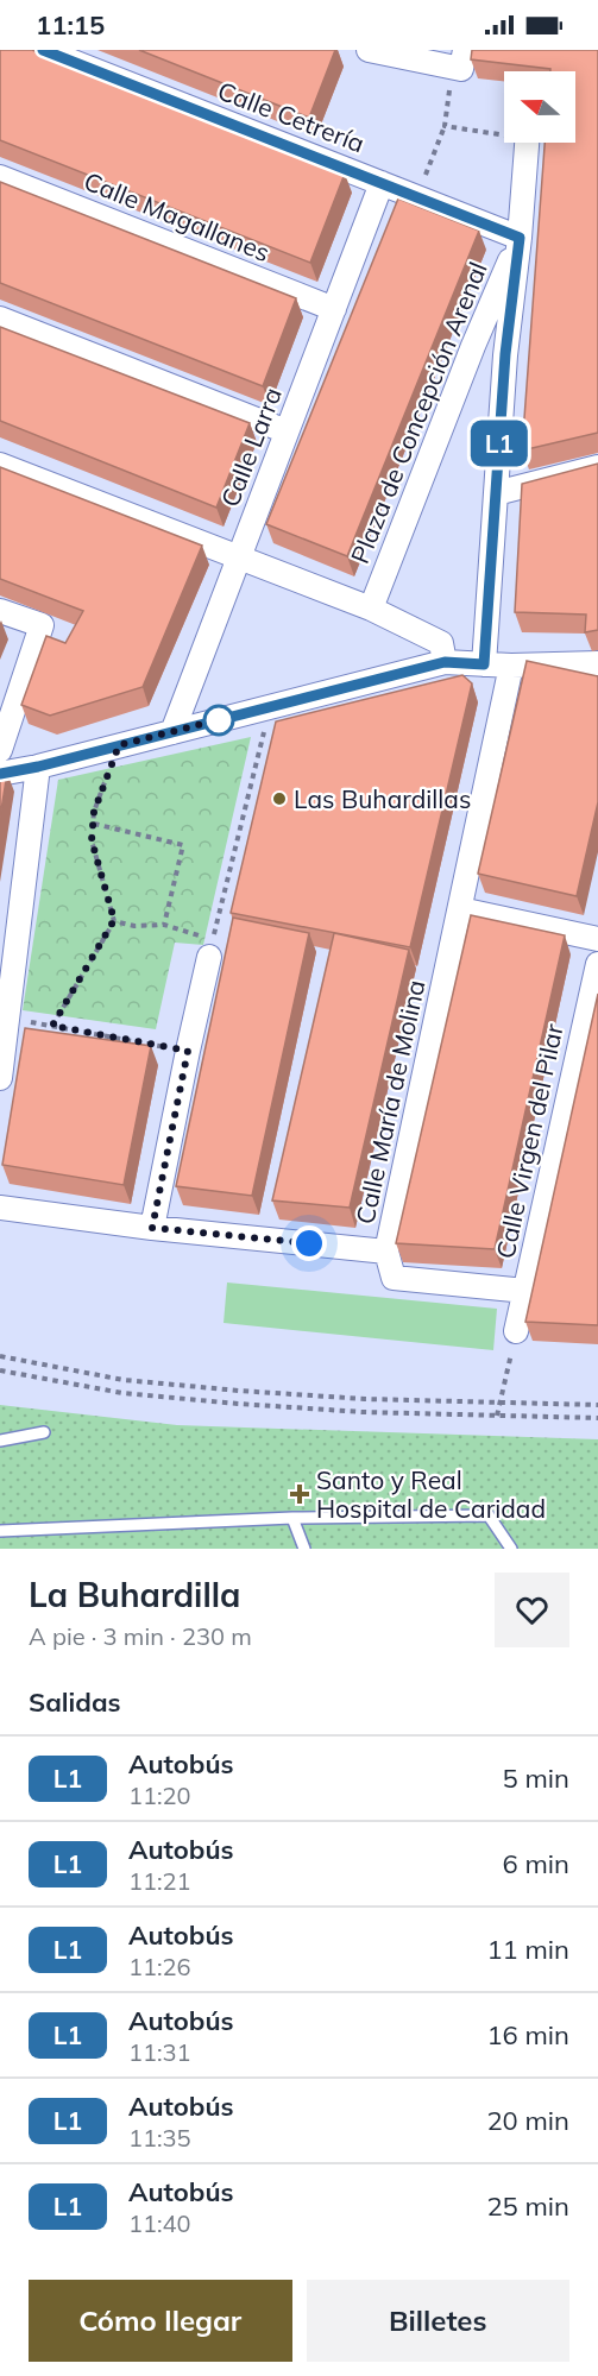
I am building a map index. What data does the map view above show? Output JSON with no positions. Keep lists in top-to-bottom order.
{
  "streets": {
    "street": [
      "Calle Cetrería",
      "Calle Magallanes",
      "Plaza de Concepción Arenal",
      "Calle Larra",
      "Calle María de Molina",
      "Calle Virgen del Pilar"
    ]
  },
  "crossings": [
    ["Calle Cetrería", "Plaza de Concepción Arenal"],
    ["Calle Cetrería", "Calle Larra"],
    ["Calle Magallanes", "Calle Larra"]
  ],
  "places": {
    "other": ["Las Buhardillas"],
    "health": ["Santo y Real Hospital de Caridad"]
  },
  "lines": ["bus line L1"],
  "north": "left",
  "page": {
    "status": "11:15",
    "on_map": "L1",
    "heading": [
      ["La Buhardilla", "A pie · 3 min · 230 m"],
      "Salidas"
    ],
    "list": [
      {
        "mark": "L1",
        "name": "Autobús",
        "note": "11:20",
        "value": "5 min"
      },
      {
        "mark": "L1",
        "name": "Autobús",
        "note": "11:21",
        "value": "6 min"
      },
      {
        "mark": "L1",
        "name": "Autobús",
        "note": "11:26",
        "value": "11 min"
      },
      {
        "mark": "L1",
        "name": "Autobús",
        "note": "11:31",
        "value": "16 min"
      },
      {
        "mark": "L1",
        "name": "Autobús",
        "note": "11:35",
        "value": "20 min"
      },
      {
        "mark": "L1",
        "name": "Autobús",
        "note": "11:40",
        "value": "25 min"
      }
    ],
    "buttons": ["Cómo llegar", "Billetes"]
  }
}
